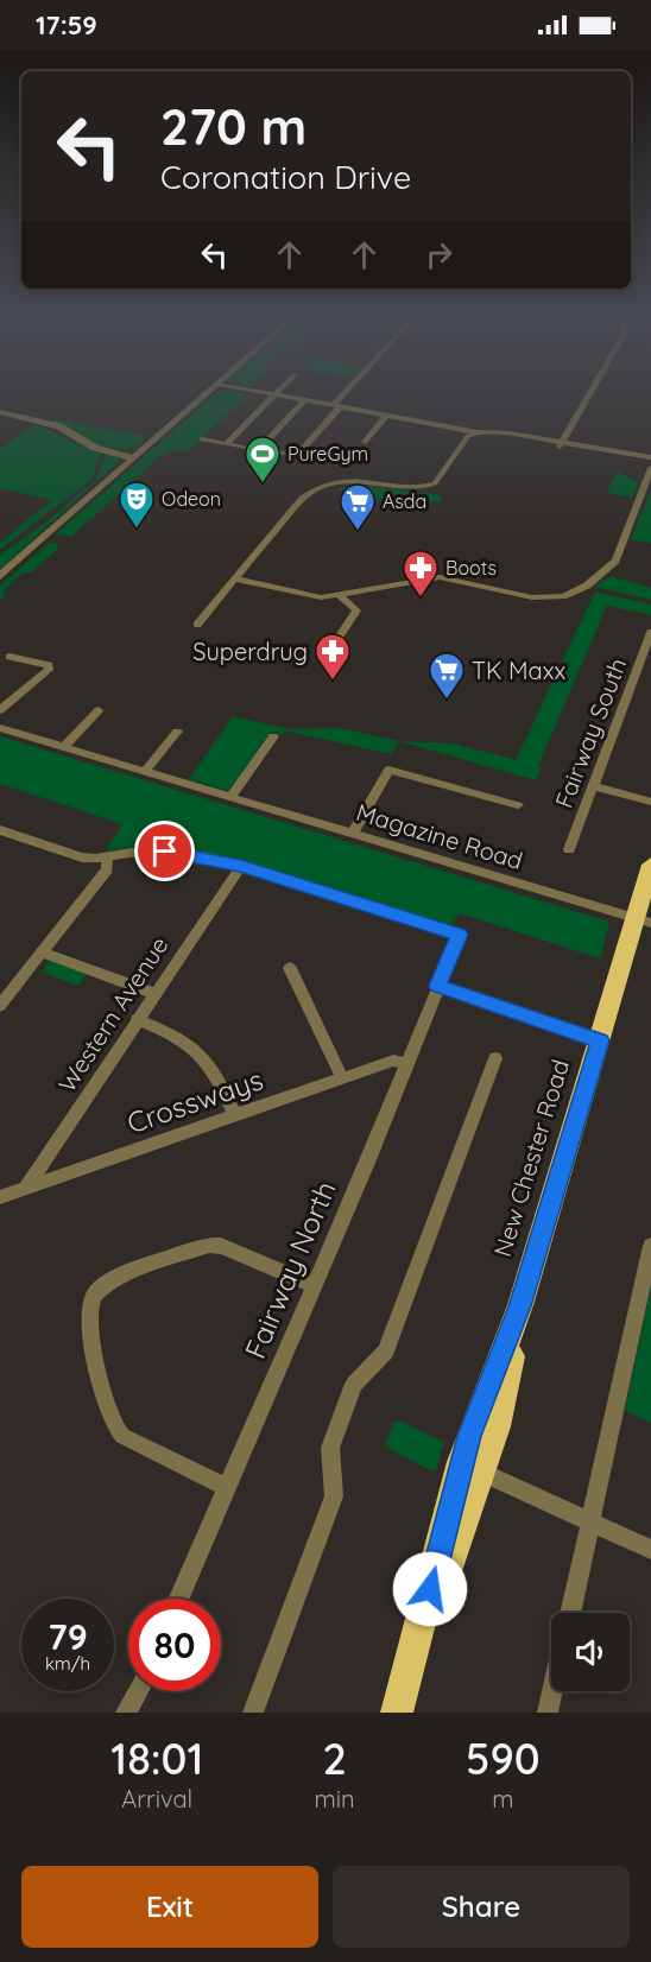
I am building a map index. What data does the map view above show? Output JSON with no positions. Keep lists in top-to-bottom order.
{
  "streets": {
    "highway": ["New Chester Road"],
    "street": [
      "Fairway South",
      "Magazine Road",
      "Western Avenue",
      "Crossways",
      "Fairway North"
    ]
  },
  "crossings": [
    ["Magazine Road", "New Chester Road"],
    ["Western Avenue", "Crossways"],
    ["Western Avenue", "Fairway North"],
    ["Crossways", "Fairway North"]
  ],
  "places": {
    "sports": ["PureGym"],
    "theatre": ["Odeon"],
    "supermarket": ["Asda", "TK Maxx"],
    "pharmacy": ["Boots", "Superdrug"]
  },
  "page": {
    "status": "17:59",
    "turn": ["270 m", "Coronation Drive"],
    "speed": "79 km/h",
    "limit": "80",
    "eta": [
      "18:01",
      "Arrival",
      "2",
      "min",
      "590",
      "m"
    ],
    "buttons": ["Exit", "Share"]
  }
}
